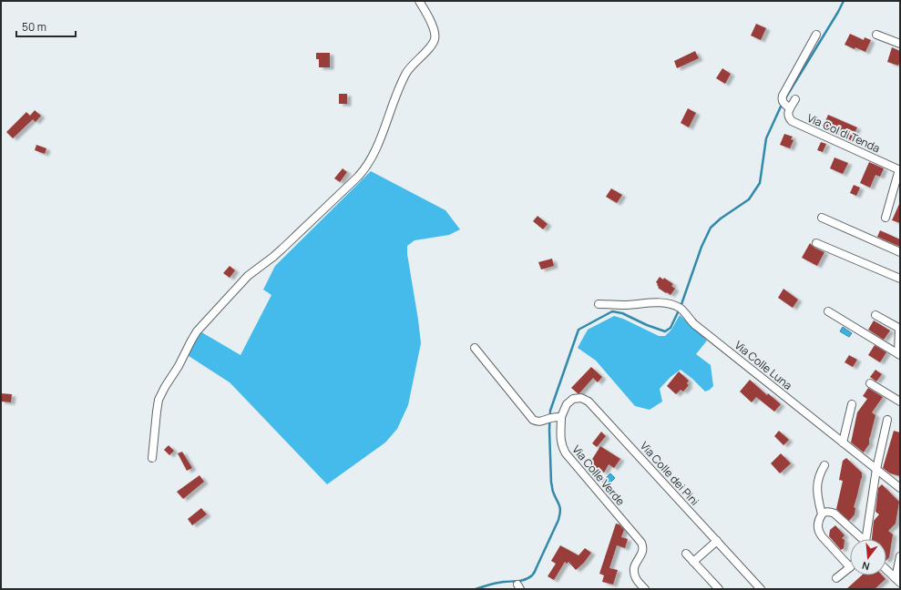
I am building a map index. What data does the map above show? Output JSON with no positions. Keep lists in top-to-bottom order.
{
  "streets": {
    "street": [
      "Via Col di Tenda",
      "Via Colle Luna",
      "Via Colle dei Pini",
      "Via Colle Verde"
    ]
  },
  "crossings": [
    ["Via Colle dei Pini", "Via Colle Verde"]
  ],
  "scale_bar": "50 m",
  "north": "bottom"
}
